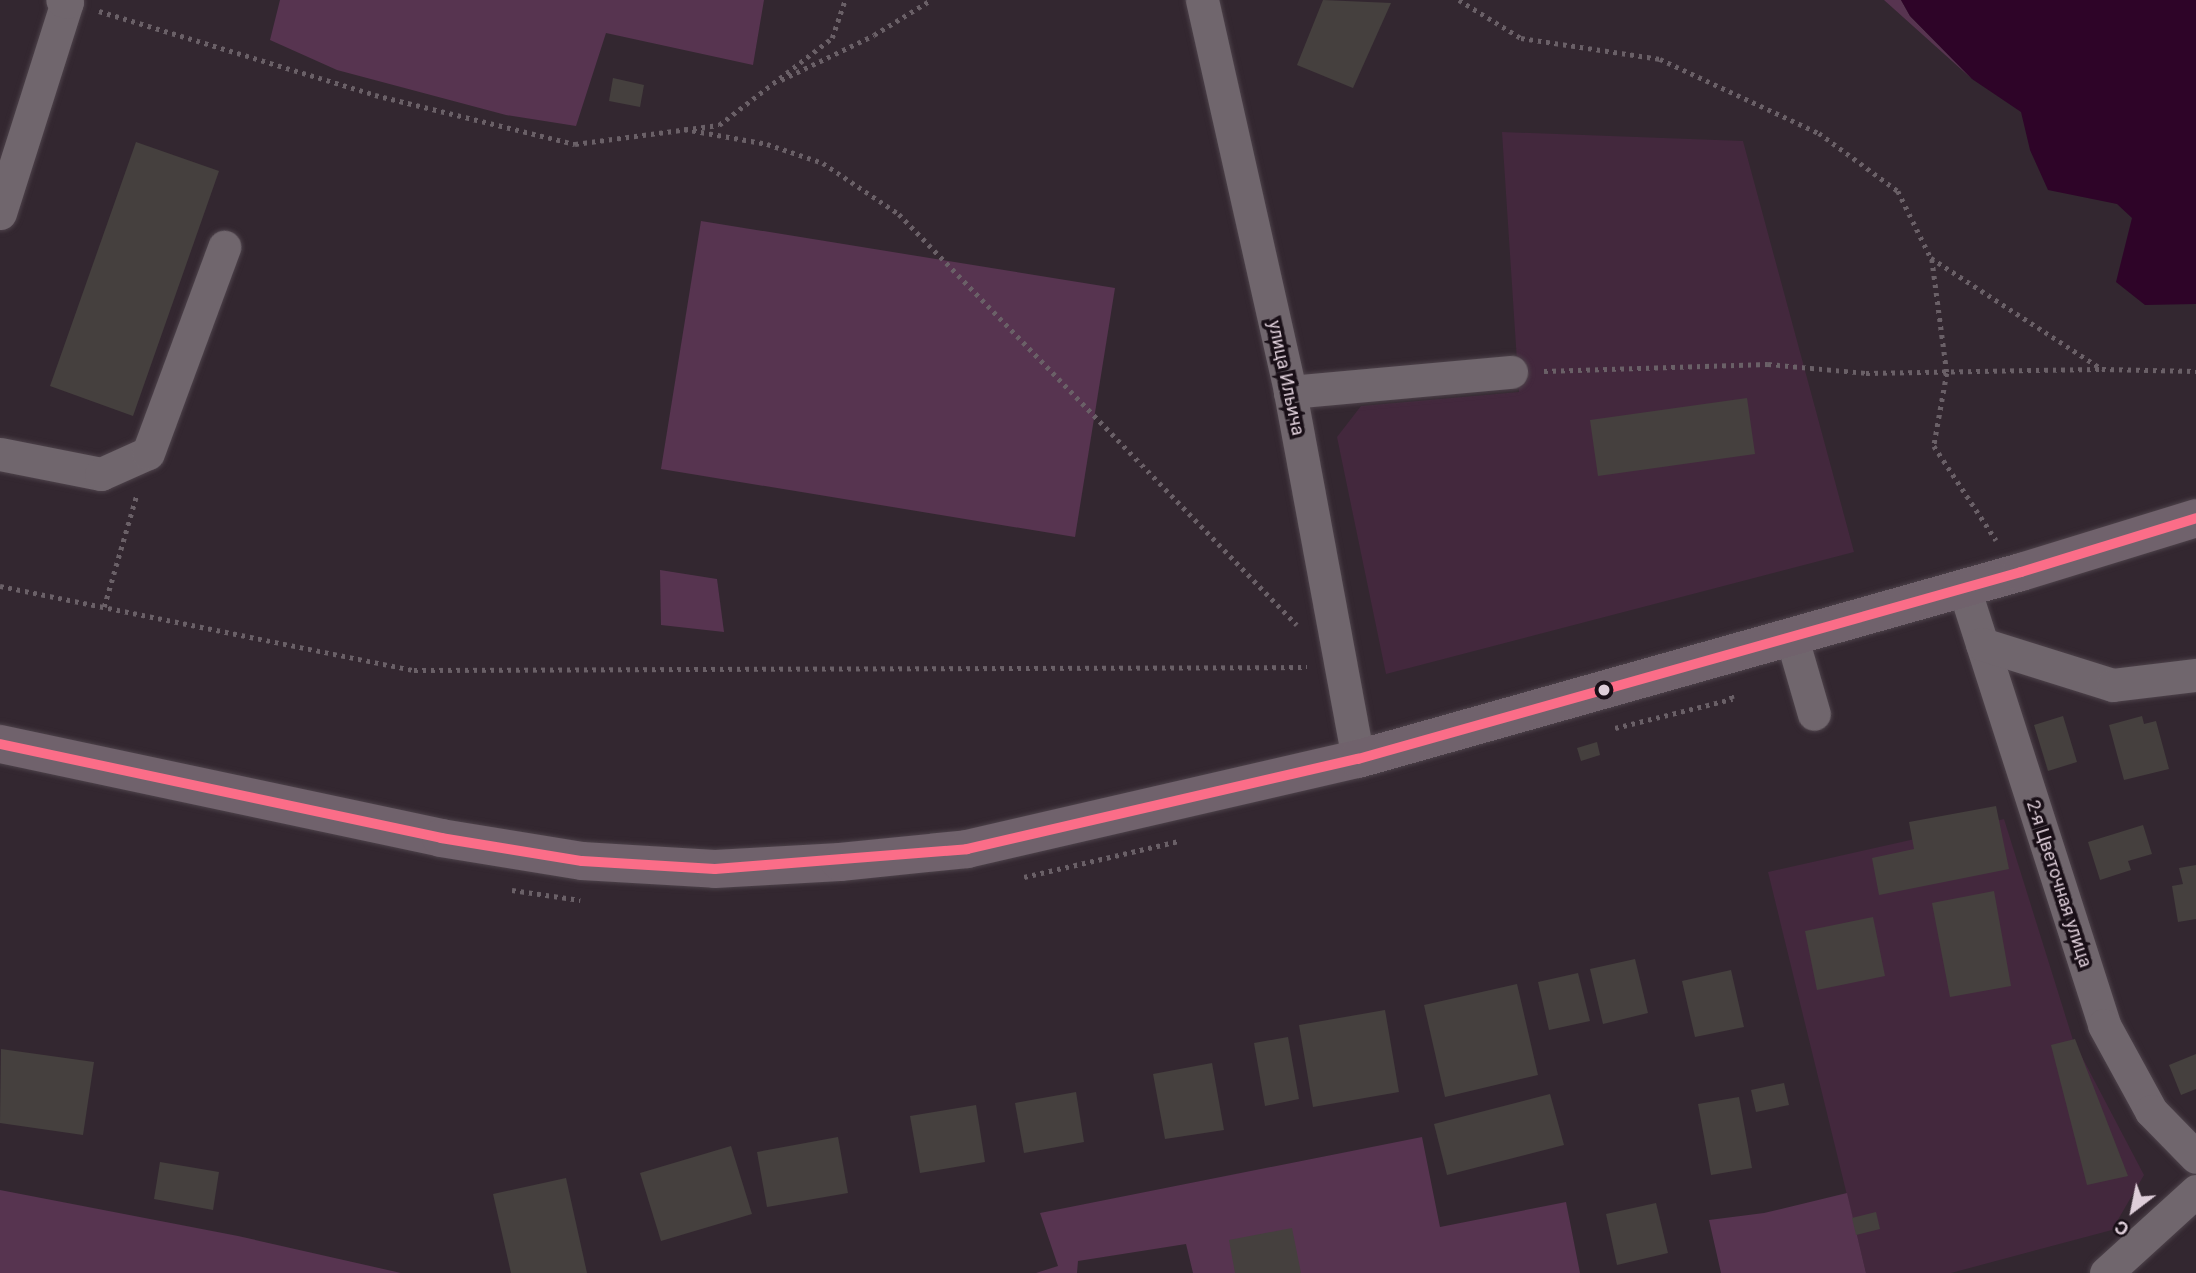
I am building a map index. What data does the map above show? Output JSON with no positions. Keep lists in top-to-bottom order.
{
  "streets": {
    "street": ["улица Ильича", "2-я Цветочная улица"]
  },
  "north": "bottom left"
}
